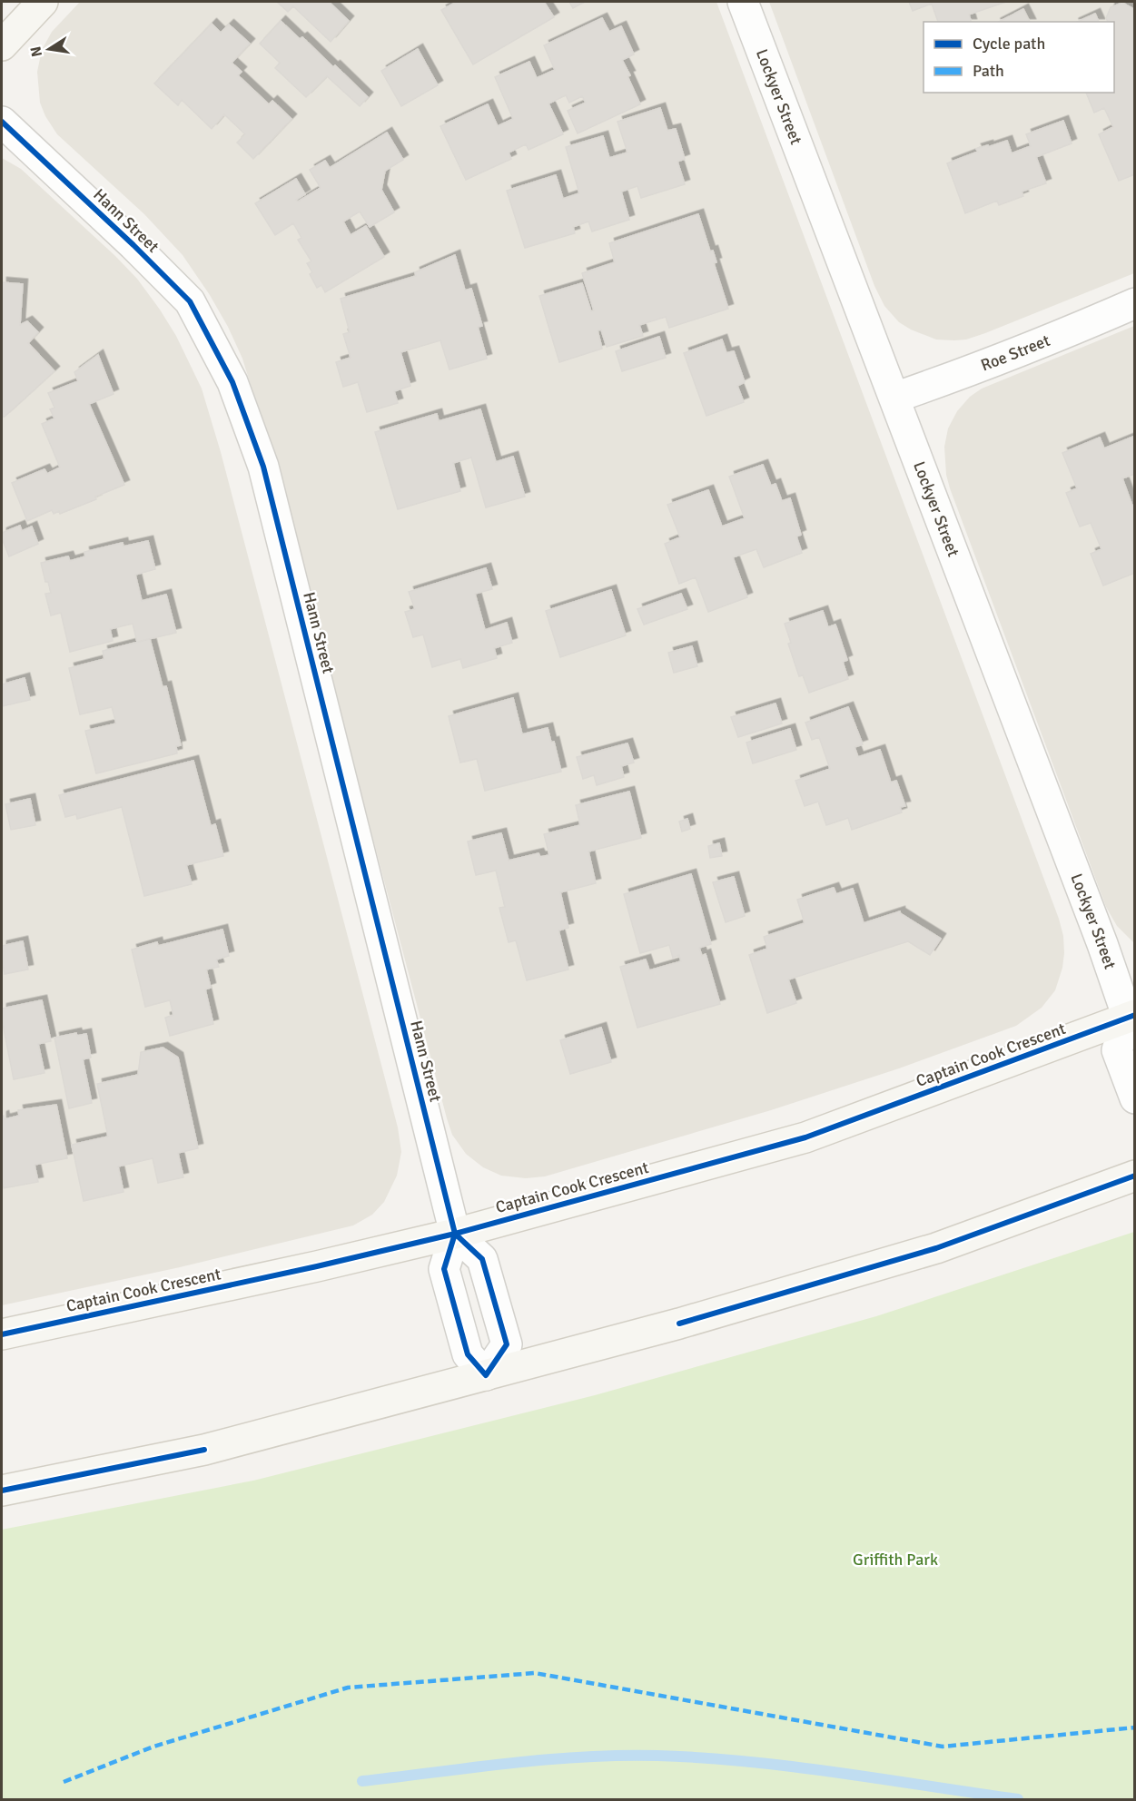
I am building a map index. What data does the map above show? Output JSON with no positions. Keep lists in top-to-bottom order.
{
  "streets": {
    "main road": ["Captain Cook Crescent"],
    "street": ["Lockyer Street", "Hann Street", "Roe Street"]
  },
  "crossings": [
    ["Lockyer Street", "Roe Street"],
    ["Lockyer Street", "Captain Cook Crescent"],
    ["Hann Street", "Captain Cook Crescent"]
  ],
  "parks": ["Griffith Park"],
  "legend": ["Cycle path", "Path"],
  "north": "left"
}
